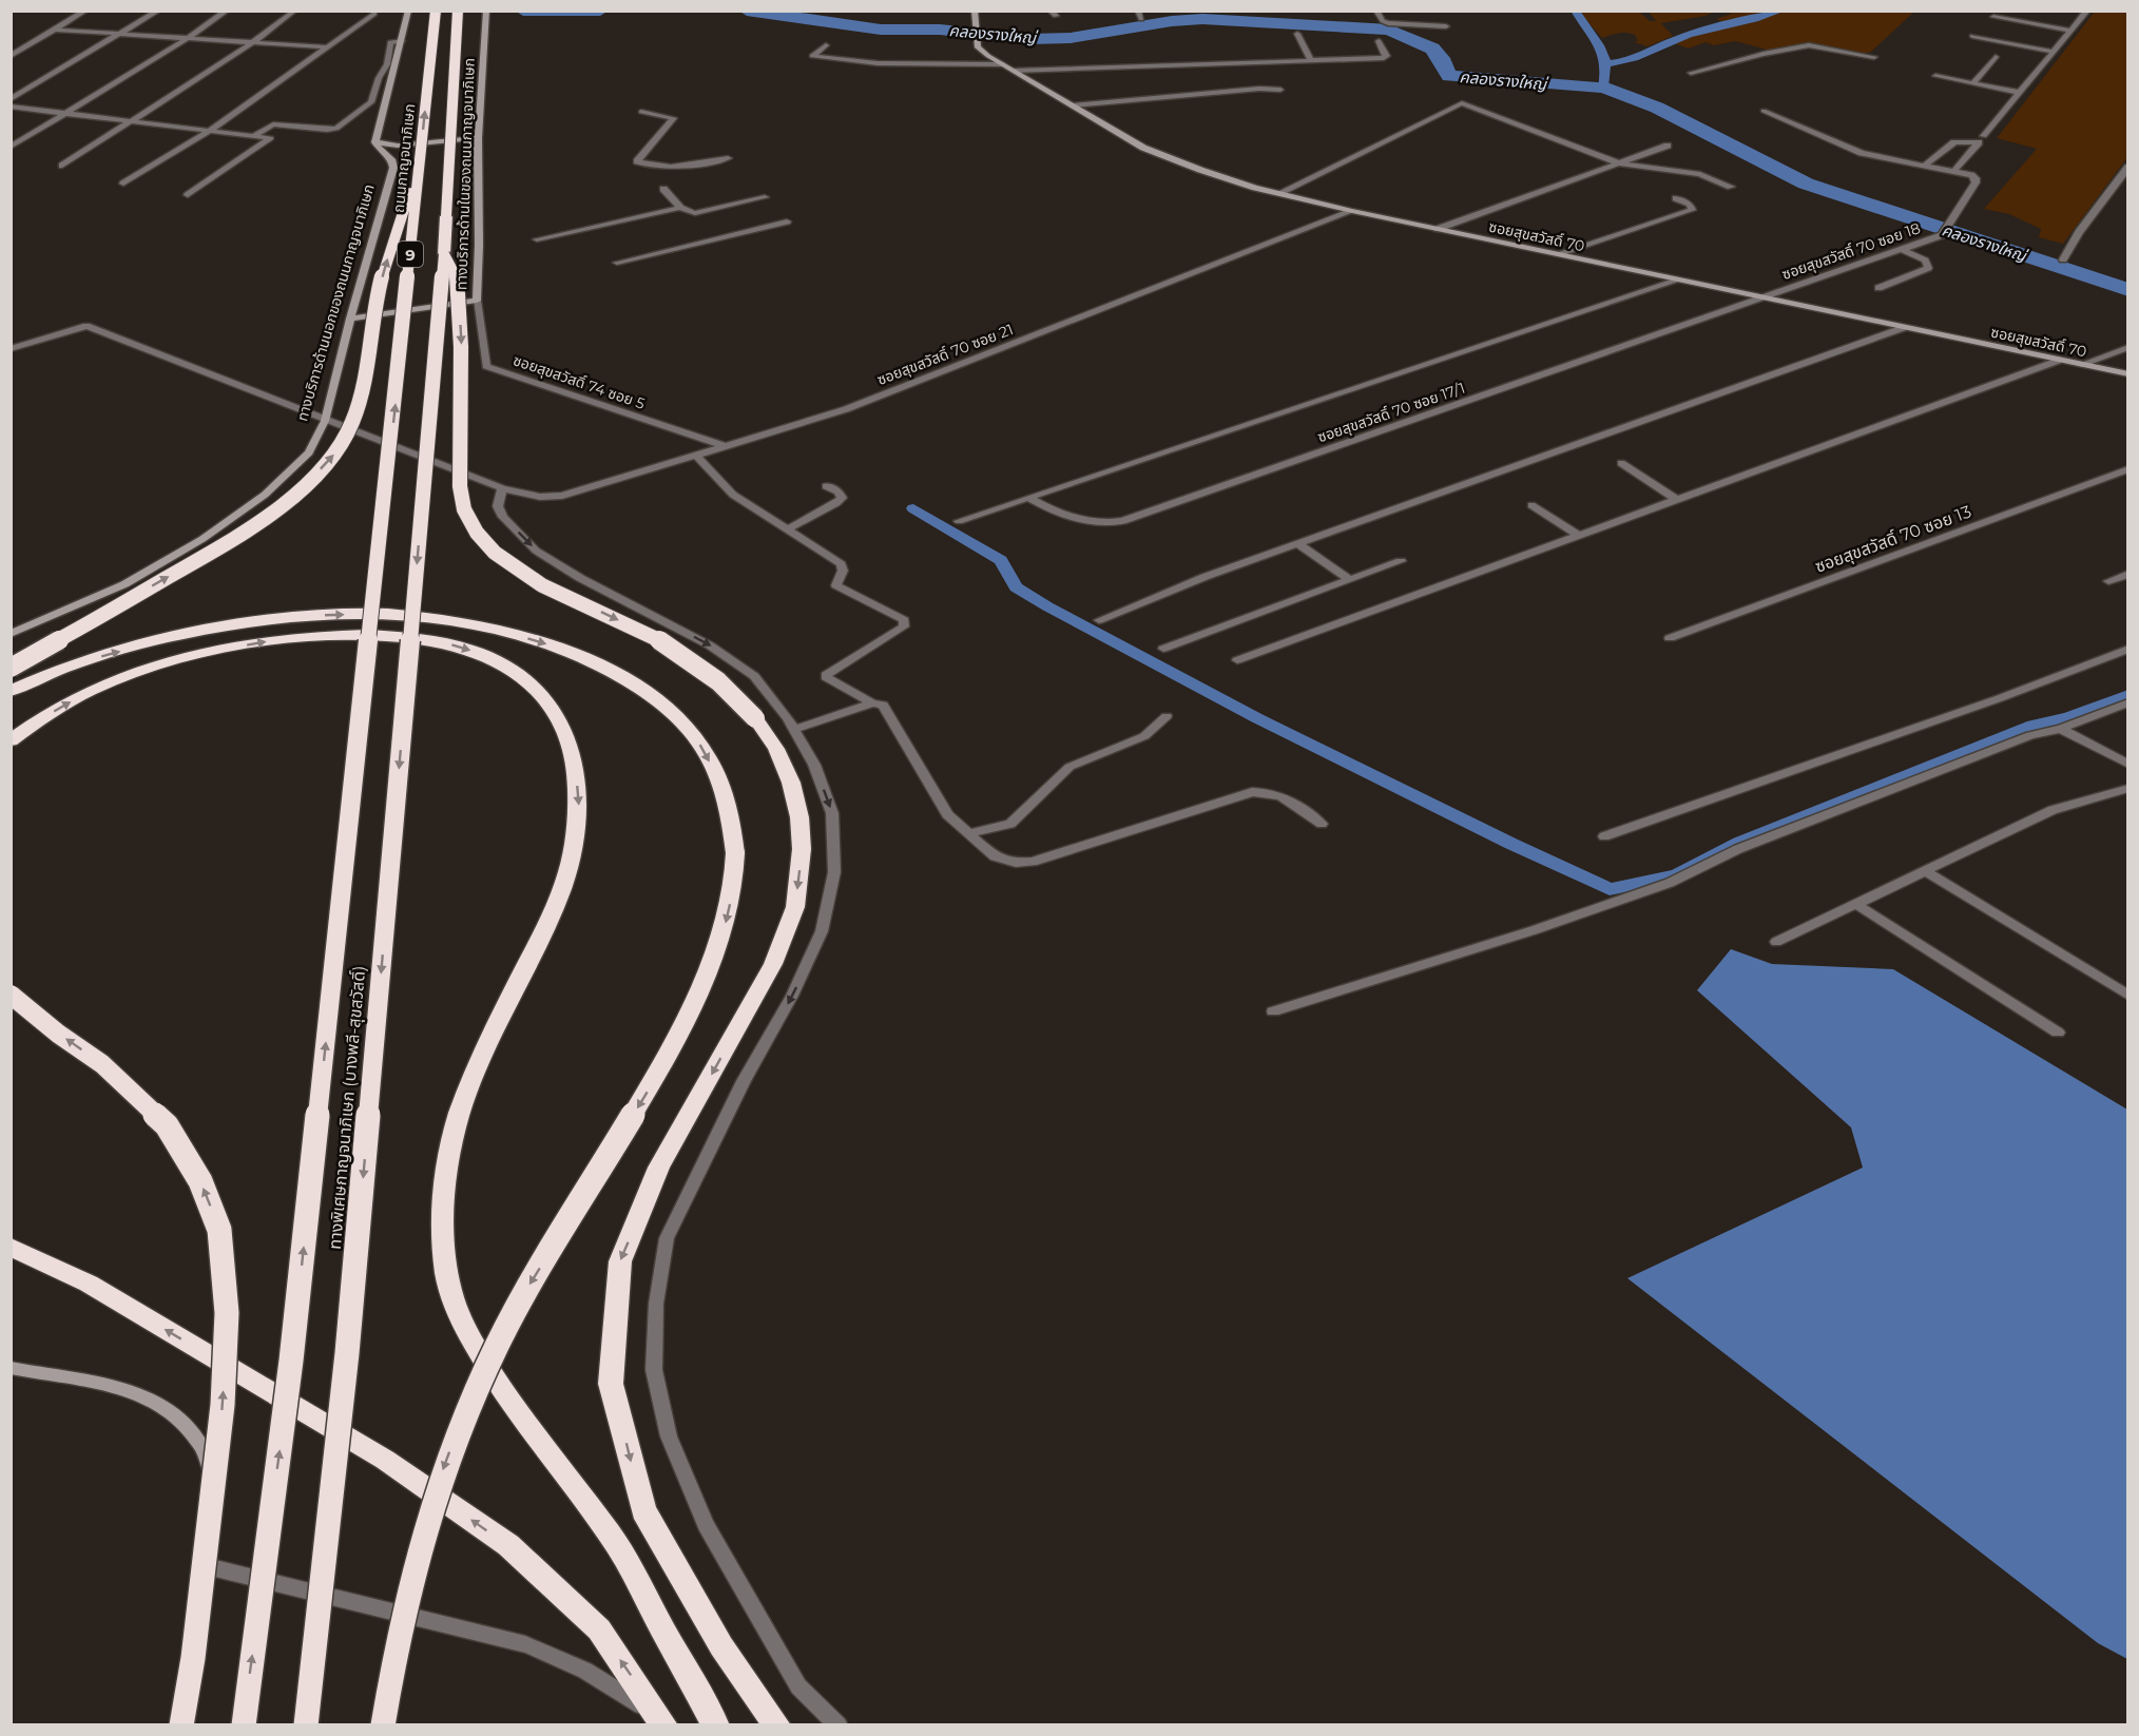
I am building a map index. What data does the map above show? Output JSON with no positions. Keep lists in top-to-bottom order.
{
  "streets": {
    "highway": ["ถนนกาญจนาภิเษก", "9", "ทางพิเศษกาญจนาภิเษก (บางพลี-สุขสวัสดิ์)"],
    "main road": ["ทางบริการด้านในของถนนกาญจนาภิเษก", "ซอยสุขสวัสดิ์ 70", "ทางบริการด้านนอกของถนนกาญจนาภิเษก"],
    "street": [
      "ซอยสุขสวัสดิ์ 70 ซอย 18",
      "ซอยสุขสวัสดิ์ 70 ซอย 21",
      "ซอยสุขสวัสดิ์ 74 ซอย 5",
      "ซอยสุขสวัสดิ์ 70 ซอย 17/1",
      "ซอยสุขสวัสดิ์ 70 ซอย 13"
    ]
  },
  "crossings": [
    ["ถนนกาญจนาภิเษก", "ทางพิเศษกาญจนาภิเษก (บางพลี-สุขสวัสดิ์)"],
    ["ทางบริการด้านในของถนนกาญจนาภิเษก", "ซอยสุขสวัสดิ์ 74 ซอย 5"],
    ["ซอยสุขสวัสดิ์ 70", "ซอยสุขสวัสดิ์ 70 ซอย 18"],
    ["ซอยสุขสวัสดิ์ 70", "ซอยสุขสวัสดิ์ 70 ซอย 21"],
    ["ซอยสุขสวัสดิ์ 70", "ซอยสุขสวัสดิ์ 70 ซอย 17/1"],
    ["ซอยสุขสวัสดิ์ 70 ซอย 18", "ซอยสุขสวัสดิ์ 70 ซอย 17/1"],
    ["9", "ทางพิเศษกาญจนาภิเษก (บางพลี-สุขสวัสดิ์)"],
    ["ซอยสุขสวัสดิ์ 70 ซอย 21", "ซอยสุขสวัสดิ์ 74 ซอย 5"]
  ],
  "water": ["คลองรางใหญ่"]
}
